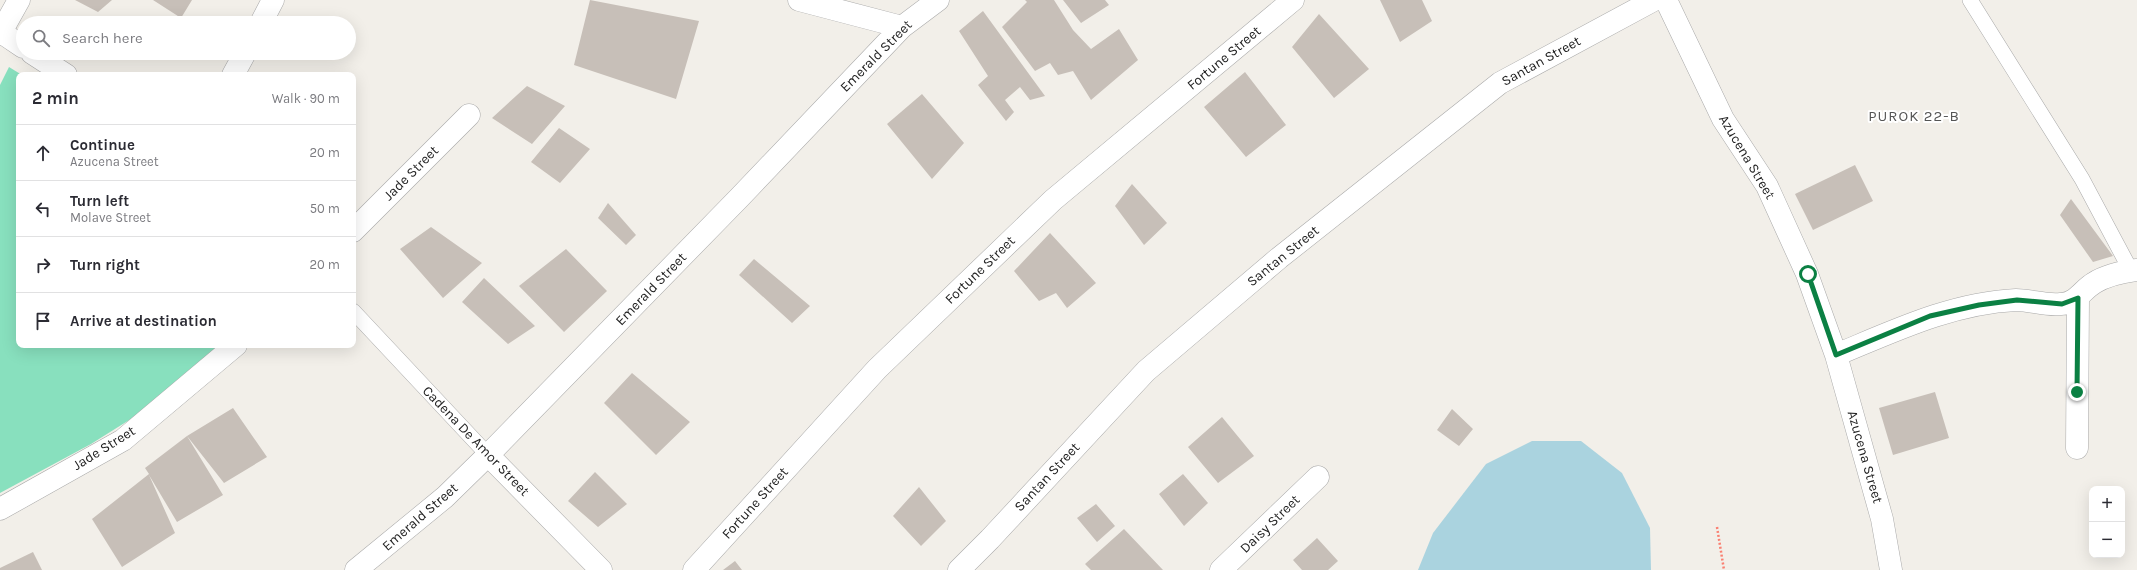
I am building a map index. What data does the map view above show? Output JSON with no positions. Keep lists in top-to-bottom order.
{
  "streets": {
    "street": [
      "Emerald Street",
      "Fortune Street",
      "Santan Street",
      "Azucena Street",
      "Jade Street",
      "Cadena De Amor Street",
      "Daisy Street"
    ]
  },
  "crossings": [
    ["Emerald Street", "Cadena De Amor Street"]
  ],
  "districts": ["PUROK 22-B"],
  "page": {
    "search": "Search here",
    "heading": ["2 min", "Walk · 90 m"],
    "list": [
      ["Continue", "Azucena Street", "20 m"],
      ["Turn left", "Molave Street", "50 m"],
      ["Turn right", "20 m"],
      "Arrive at destination"
    ],
    "map_buttons": ["+", "−"]
  }
}
